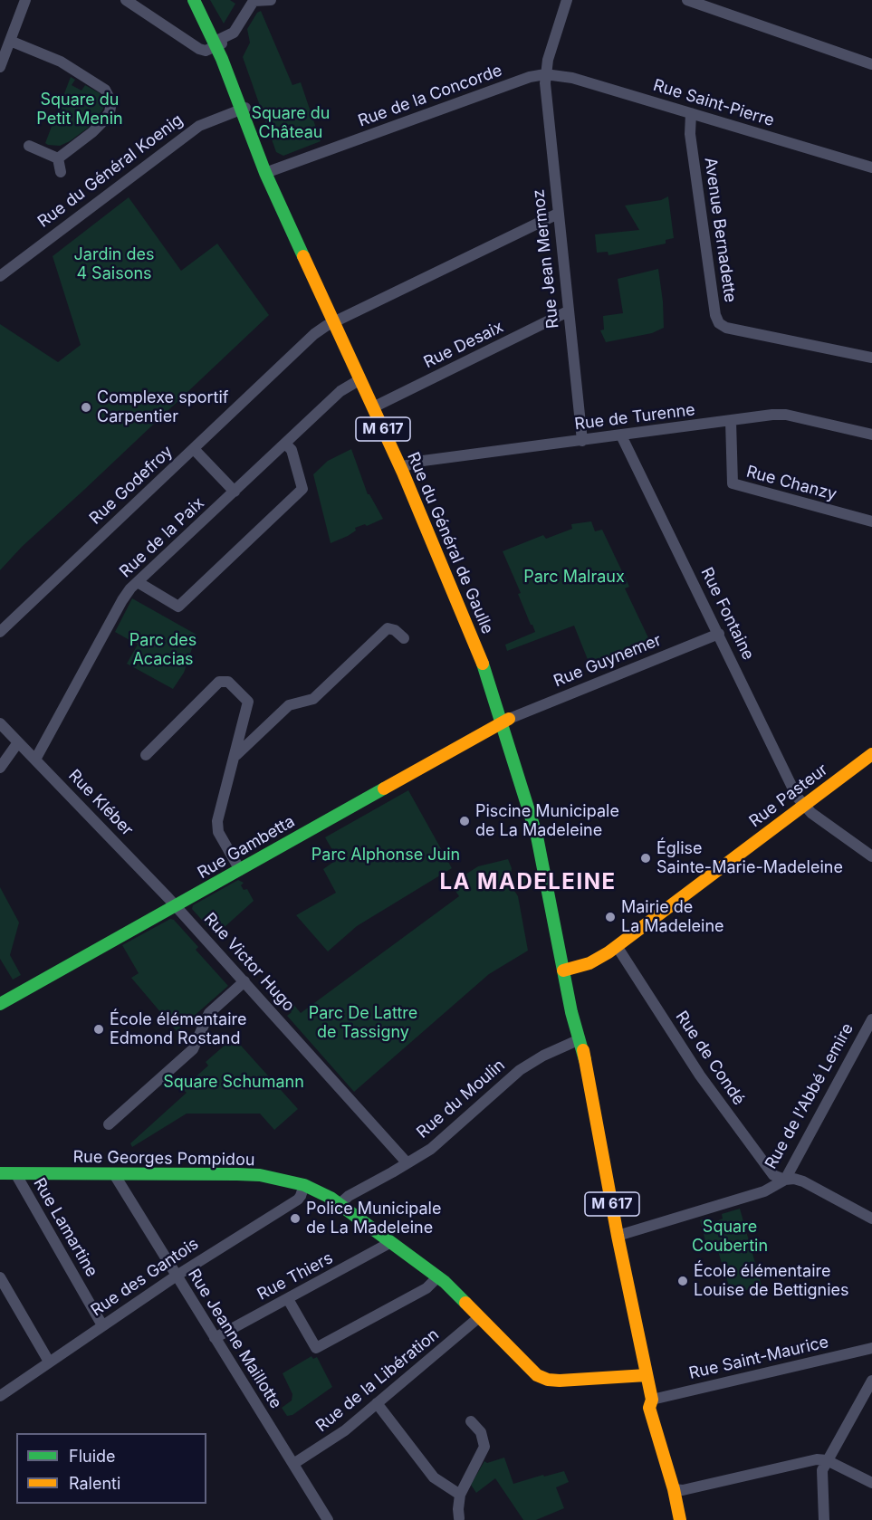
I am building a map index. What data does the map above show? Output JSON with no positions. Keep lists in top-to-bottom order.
{
  "streets": {
    "main road": [
      "M 617",
      "Rue du Général de Gaulle",
      "Rue Pasteur",
      "Rue Gambetta",
      "Rue Georges Pompidou"
    ],
    "street": [
      "Rue de la Concorde",
      "Rue Saint-Pierre",
      "Rue du Général Koenig",
      "Avenue Bernadette",
      "Rue Jean Mermoz",
      "Rue Desaix",
      "Rue de Turenne",
      "Rue Chanzy",
      "Rue Godefroy",
      "Rue de la Paix",
      "Rue Fontaine",
      "Rue Guynemer",
      "Rue Kléber",
      "Rue Victor Hugo",
      "Rue de Condé",
      "Rue de l'Abbé Lemire",
      "Rue du Moulin",
      "Rue Lamartine",
      "Rue Thiers",
      "Rue des Gantois",
      "Rue Jeanne Maillotte",
      "Rue Saint-Maurice",
      "Rue de la Libération"
    ]
  },
  "crossings": [
    ["Rue de la Concorde", "Rue Saint-Pierre"],
    ["Rue de la Concorde", "Rue Jean Mermoz"],
    ["Rue de la Concorde", "Rue du Général de Gaulle"],
    ["Rue Saint-Pierre", "Avenue Bernadette"],
    ["Rue Saint-Pierre", "Rue Jean Mermoz"],
    ["Rue du Général Koenig", "Rue du Général de Gaulle"],
    ["Rue Jean Mermoz", "Rue Desaix"],
    ["Rue Jean Mermoz", "Rue de Turenne"],
    ["Rue Jean Mermoz", "Rue Godefroy"],
    ["Rue Desaix", "Rue du Général de Gaulle"],
    ["Rue de Turenne", "Rue Chanzy"],
    ["Rue de Turenne", "Rue du Général de Gaulle"],
    ["Rue de Turenne", "Rue Fontaine"],
    ["Rue Godefroy", "Rue du Général de Gaulle"],
    ["Rue de la Paix", "Rue du Général de Gaulle"],
    ["Rue de la Paix", "Rue Kléber"],
    ["Rue du Général de Gaulle", "Rue Guynemer"],
    ["Rue du Général de Gaulle", "Rue Pasteur"],
    ["Rue du Général de Gaulle", "Rue Gambetta"],
    ["Rue du Général de Gaulle", "Rue de l'Abbé Lemire"],
    ["Rue du Général de Gaulle", "Rue du Moulin"],
    ["Rue du Général de Gaulle", "Rue Georges Pompidou"],
    ["Rue du Général de Gaulle", "Rue Saint-Maurice"],
    ["Rue Fontaine", "Rue Guynemer"],
    ["Rue Fontaine", "Rue Pasteur"],
    ["Rue Guynemer", "Rue Gambetta"],
    ["Rue Pasteur", "Rue de Condé"],
    ["Rue Kléber", "Rue Gambetta"],
    ["Rue Kléber", "Rue Victor Hugo"],
    ["Rue Gambetta", "Rue Victor Hugo"],
    ["Rue Victor Hugo", "Rue du Moulin"],
    ["Rue de Condé", "Rue de l'Abbé Lemire"],
    ["Rue du Moulin", "Rue Georges Pompidou"],
    ["Rue Georges Pompidou", "Rue Lamartine"],
    ["Rue Georges Pompidou", "Rue Thiers"],
    ["Rue Georges Pompidou", "Rue des Gantois"],
    ["Rue Georges Pompidou", "Rue Jeanne Maillotte"],
    ["Rue Georges Pompidou", "Rue de la Libération"],
    ["Rue Lamartine", "Rue des Gantois"],
    ["Rue Thiers", "Rue Jeanne Maillotte"],
    ["Rue des Gantois", "Rue Jeanne Maillotte"],
    ["Rue Jeanne Maillotte", "Rue de la Libération"]
  ],
  "districts": ["LA MADELEINE"],
  "parks": [
    "Square du Petit Menin",
    "Square du Château",
    "Jardin des 4 Saisons",
    "Parc Malraux",
    "Parc des Acacias",
    "Parc Alphonse Juin",
    "Parc De Lattre de Tassigny",
    "Square Schumann",
    "Square Coubertin"
  ],
  "places": [
    "Complexe sportif Carpentier",
    "Piscine Municipale de La Madeleine",
    "Église Sainte-Marie-Madeleine",
    "Mairie de La Madeleine",
    "École élémentaire Edmond Rostand",
    "Police Municipale de La Madeleine",
    "École élémentaire Louise de Bettignies"
  ],
  "legend": ["Fluide", "Ralenti"]
}
